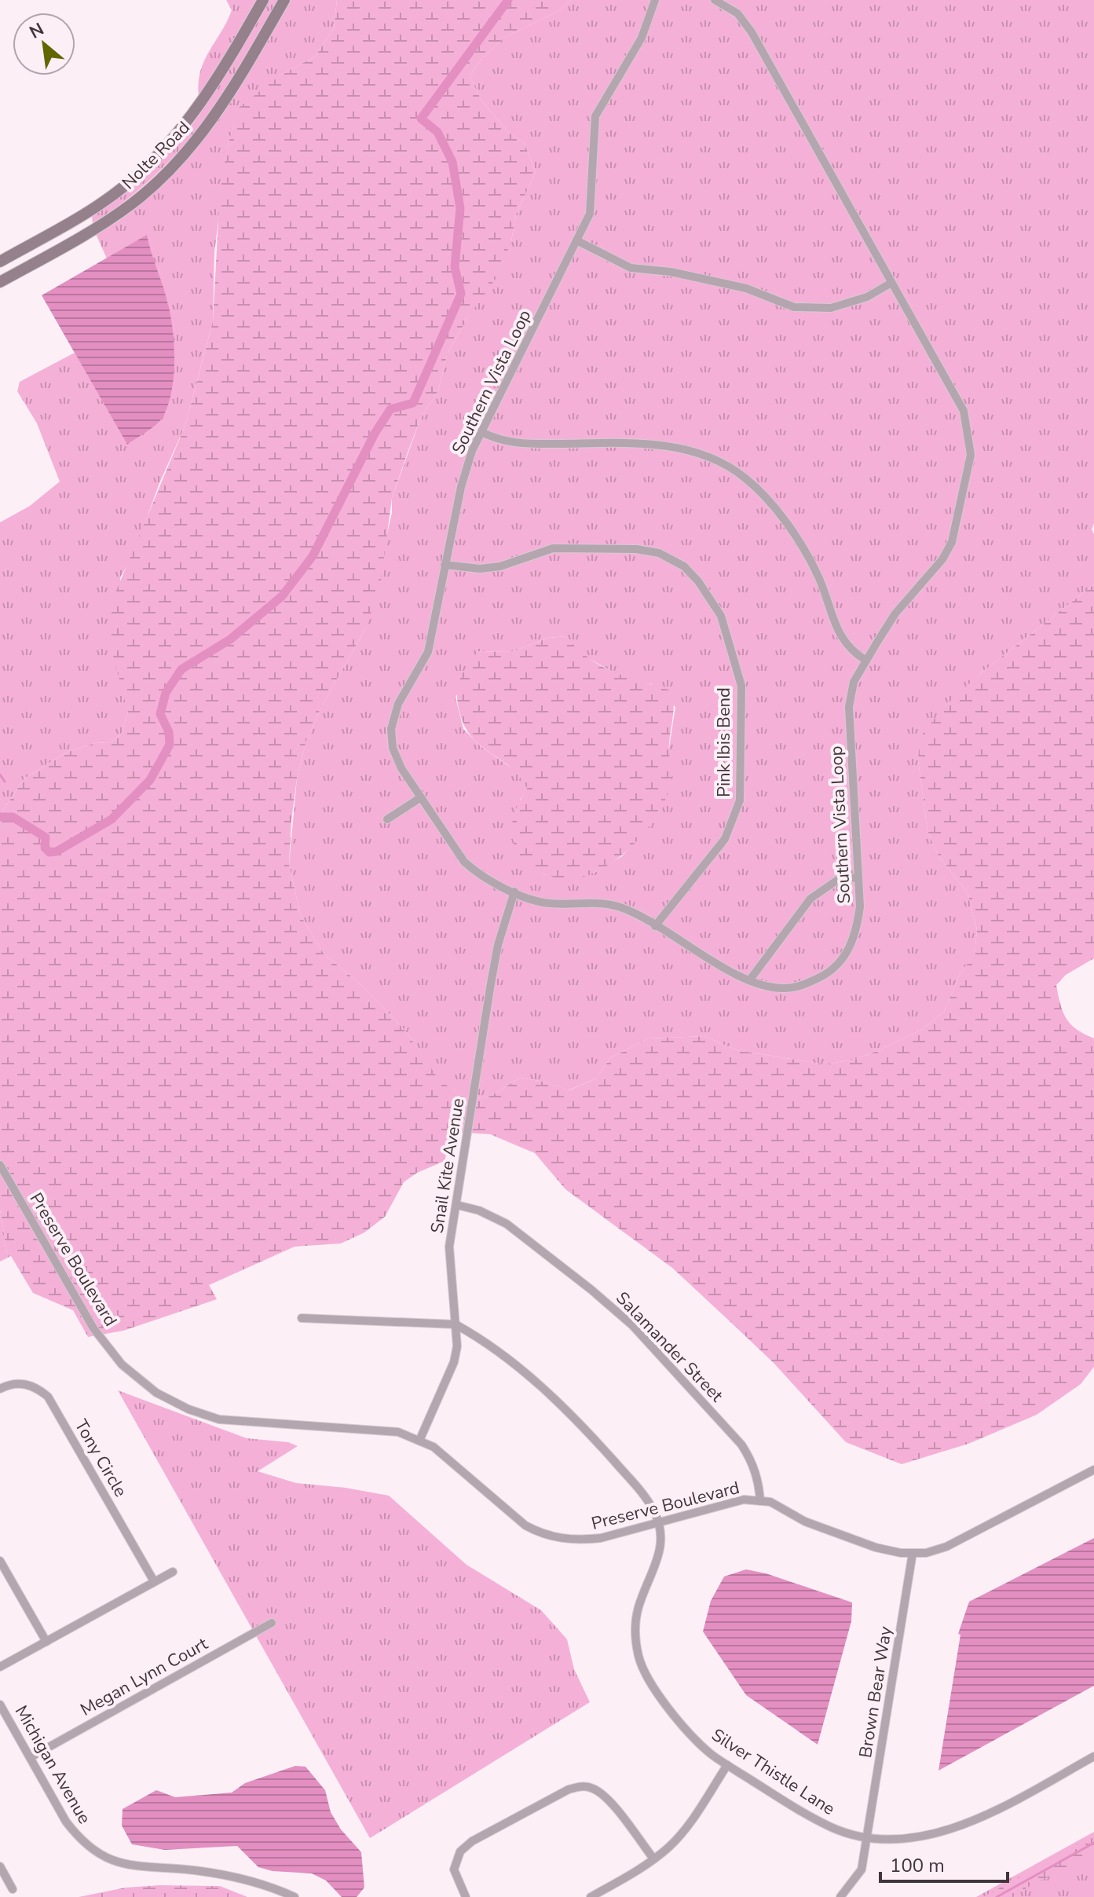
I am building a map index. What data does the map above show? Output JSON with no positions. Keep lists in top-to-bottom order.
{
  "streets": {
    "street": [
      "Nolte Road",
      "Southern Vista Loop",
      "Pink Ibis Bend",
      "Snail Kite Avenue",
      "Preserve Boulevard",
      "Salamander Street",
      "Tony Circle",
      "Megan Lynn Court",
      "Brown Bear Way",
      "Michigan Avenue",
      "Silver Thistle Lane"
    ]
  },
  "crossings": [
    ["Southern Vista Loop", "Pink Ibis Bend"],
    ["Southern Vista Loop", "Snail Kite Avenue"],
    ["Snail Kite Avenue", "Preserve Boulevard"],
    ["Snail Kite Avenue", "Salamander Street"],
    ["Preserve Boulevard", "Salamander Street"],
    ["Preserve Boulevard", "Brown Bear Way"],
    ["Preserve Boulevard", "Silver Thistle Lane"],
    ["Megan Lynn Court", "Michigan Avenue"],
    ["Brown Bear Way", "Silver Thistle Lane"]
  ],
  "scale_bar": "100 m",
  "north": "top left"
}
